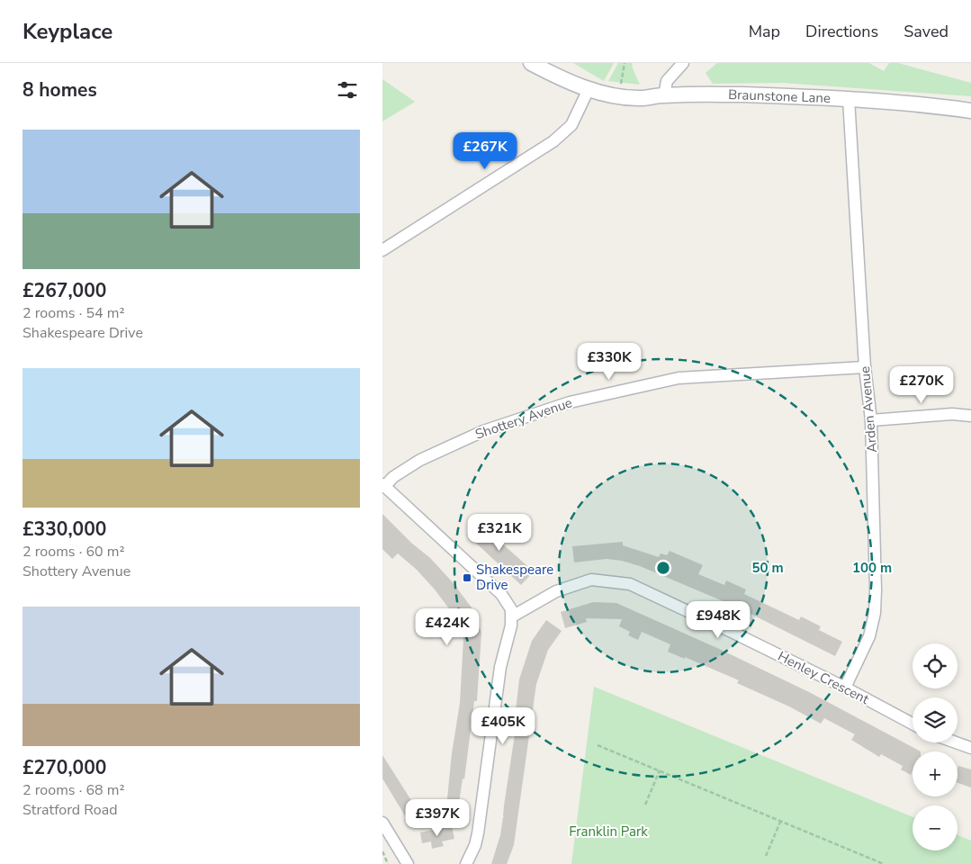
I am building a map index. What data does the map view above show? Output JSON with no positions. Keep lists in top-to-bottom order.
{
  "streets": {
    "street": [
      "Braunstone Lane",
      "Arden Avenue",
      "Shottery Avenue",
      "Henley Crescent"
    ]
  },
  "crossings": [
    ["Braunstone Lane", "Arden Avenue"],
    ["Arden Avenue", "Shottery Avenue"],
    ["Arden Avenue", "Henley Crescent"]
  ],
  "parks": ["Franklin Park"],
  "places": {
    "transit": ["Shakespeare Drive"]
  },
  "page": {
    "header": "Keyplace",
    "nav": ["Map", "Directions", "Saved"],
    "heading": "8 homes",
    "list": [
      {
        "name": "£267,000",
        "note": "2 rooms · 54 m² · Shakespeare Drive"
      },
      {
        "name": "£330,000",
        "note": "2 rooms · 60 m² · Shottery Avenue"
      },
      {
        "name": "£270,000",
        "note": "2 rooms · 68 m² · Stratford Road"
      }
    ],
    "price": [
      "£267K",
      "£330K",
      "£270K",
      "£321K",
      "£948K",
      "£424K",
      "£405K",
      "£397K"
    ],
    "map_buttons": ["+", "−"]
  },
  "rings": ["50 m", "100 m"]
}
